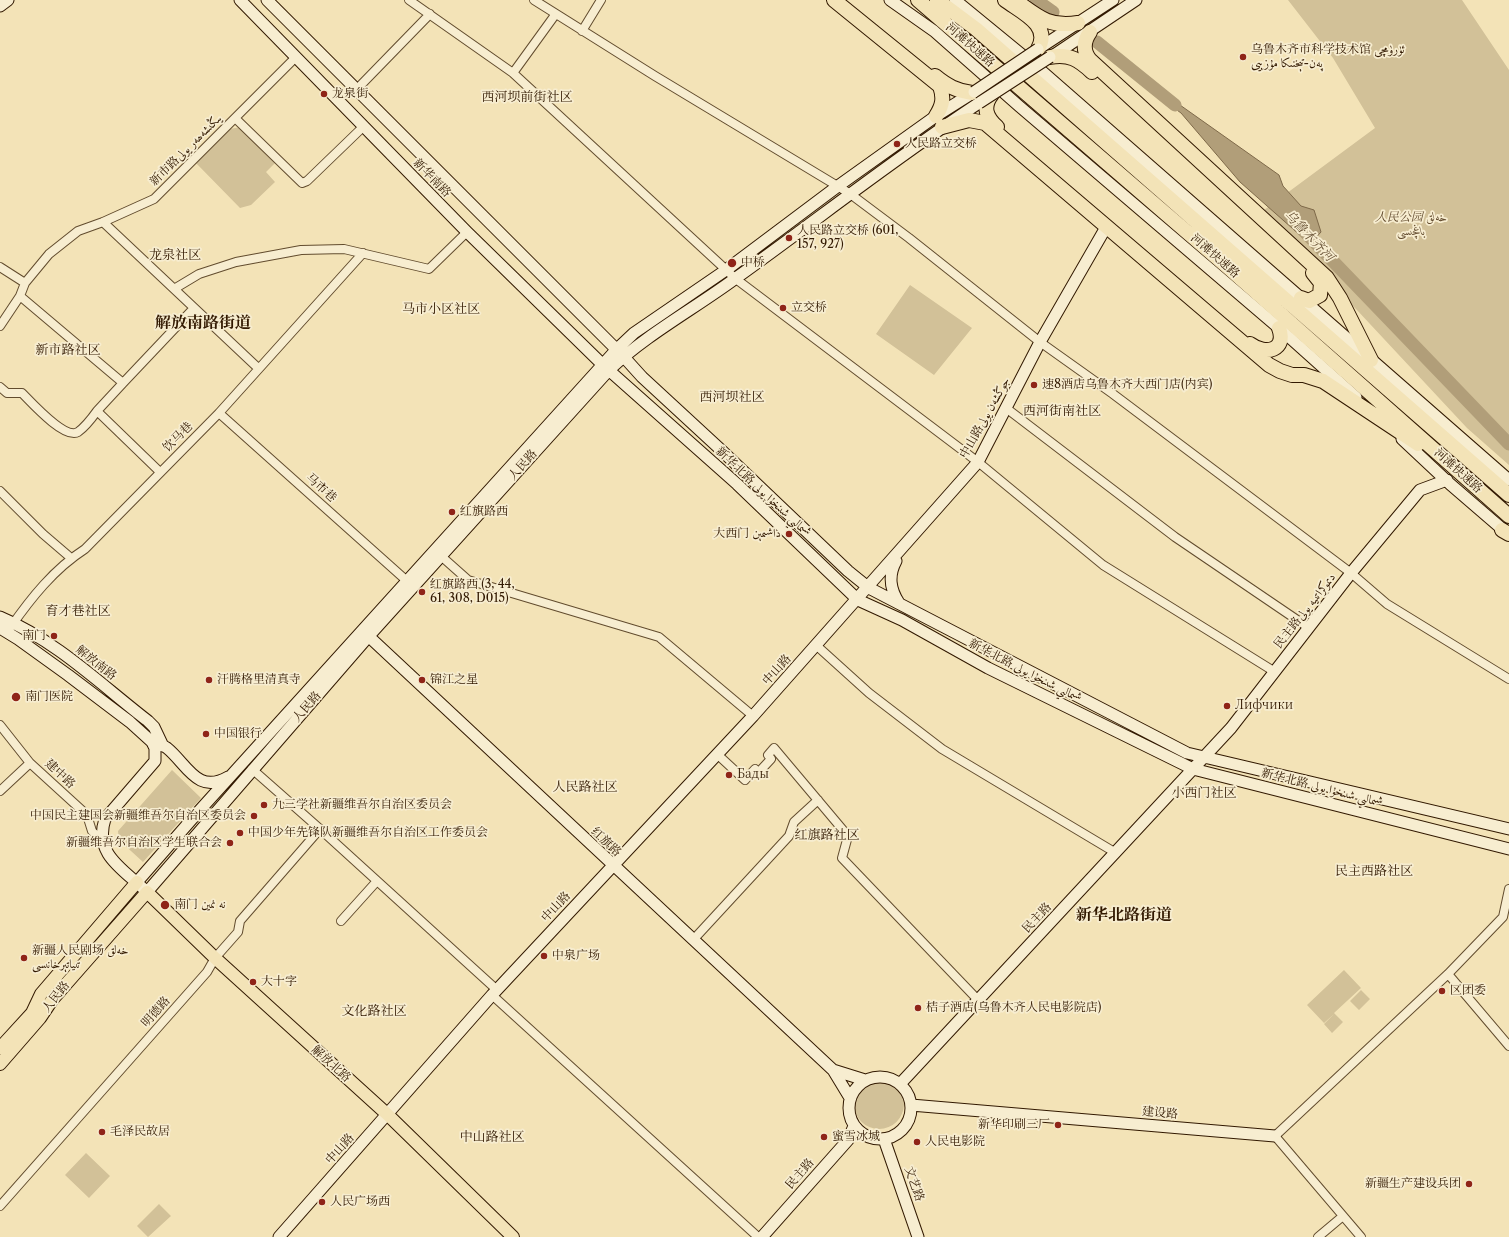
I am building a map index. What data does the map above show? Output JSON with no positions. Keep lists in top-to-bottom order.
{
  "streets": {
    "highway": ["河滩快速路"],
    "main road": [
      "新华南路",
      "中山路جوڭشەن يولى",
      "人民路",
      "新华北路 شىمالىي شىنخۇا يولى",
      "民主路دىموكراتىيە يولى",
      "解放南路",
      "中山路",
      "红旗路",
      "民主路",
      "解放北路",
      "建设路",
      "文艺路"
    ],
    "street": [
      "新市路يىڭىشەھەر يولى",
      "饮马巷",
      "马市巷",
      "建中路",
      "明德路"
    ]
  },
  "crossings": [
    ["新市路يىڭىشەھەر يولى", "新华南路"],
    ["新华南路", "人民路"],
    ["新华南路", "新华北路 شىمالىي شىنخۇا يولى"],
    ["中山路جوڭشەن يولى", "新华北路 شىمالىي شىنخۇا يولى"],
    ["中山路جوڭشەن يولى", "中山路"],
    ["饮马巷", "马市巷"],
    ["饮马巷", "解放南路"],
    ["人民路", "马市巷"],
    ["人民路", "新华北路 شىمالىي شىنخۇا يولى"],
    ["人民路", "解放南路"],
    ["人民路", "红旗路"],
    ["人民路", "解放北路"],
    ["新华北路 شىمالىي شىنخۇا يولى", "民主路دىموكراتىيە يولى"],
    ["新华北路 شىمالىي شىنخۇا يولى", "中山路"],
    ["新华北路 شىمالىي شىنخۇا يولى", "民主路"],
    ["民主路دىموكراتىيە يولى", "民主路"],
    ["中山路", "红旗路"],
    ["中山路", "解放北路"],
    ["民主路", "建设路"],
    ["民主路", "文艺路"],
    ["明德路", "解放北路"],
    ["建设路", "文艺路"]
  ],
  "districts": [
    "西河坝前街社区",
    "龙泉社区",
    "马市小区社区",
    "解放南路街道",
    "新市路社区",
    "西河坝社区",
    "西河街南社区",
    "育才巷社区",
    "人民路社区",
    "小西门社区",
    "红旗路社区",
    "民主西路社区",
    "新华北路街道",
    "文化路社区",
    "中山路社区"
  ],
  "water": ["乌鲁木齐河"],
  "parks": ["人民公园 خەلق باغچىسى"],
  "places": [
    "乌鲁木齐市科学技术馆 ئۈرۈمچى پەن-تېخنىكا مۇزېيى",
    "龙泉街",
    "人民路立交桥",
    "人民路立交桥 (601, 157, 927)",
    "中桥",
    "立交桥",
    "速8酒店乌鲁木齐大西门店(内宾)",
    "红旗路西",
    "大西门 داشىمېن",
    "红旗路西 (3, 44, 61, 308, D015)",
    "南门",
    "汗腾格里清真寺",
    "锦江之星",
    "南门医院",
    "Лифчики",
    "中国银行",
    "Бады",
    "九三学社新疆维吾尔自治区委员会",
    "中国民主建国会新疆维吾尔自治区委员会",
    "中国少年先锋队新疆维吾尔自治区工作委员会",
    "新疆维吾尔自治区学生联合会",
    "南门 نە نمين",
    "中泉广场",
    "新疆人民剧场 خەلق تىياتېرخانىسى",
    "大十字",
    "区团委",
    "桔子酒店(乌鲁木齐人民电影院店)",
    "新华印刷三厂",
    "毛泽民故居",
    "蜜雪冰城",
    "人民电影院",
    "新疆生产建设兵团",
    "人民广场西"
  ]
}
